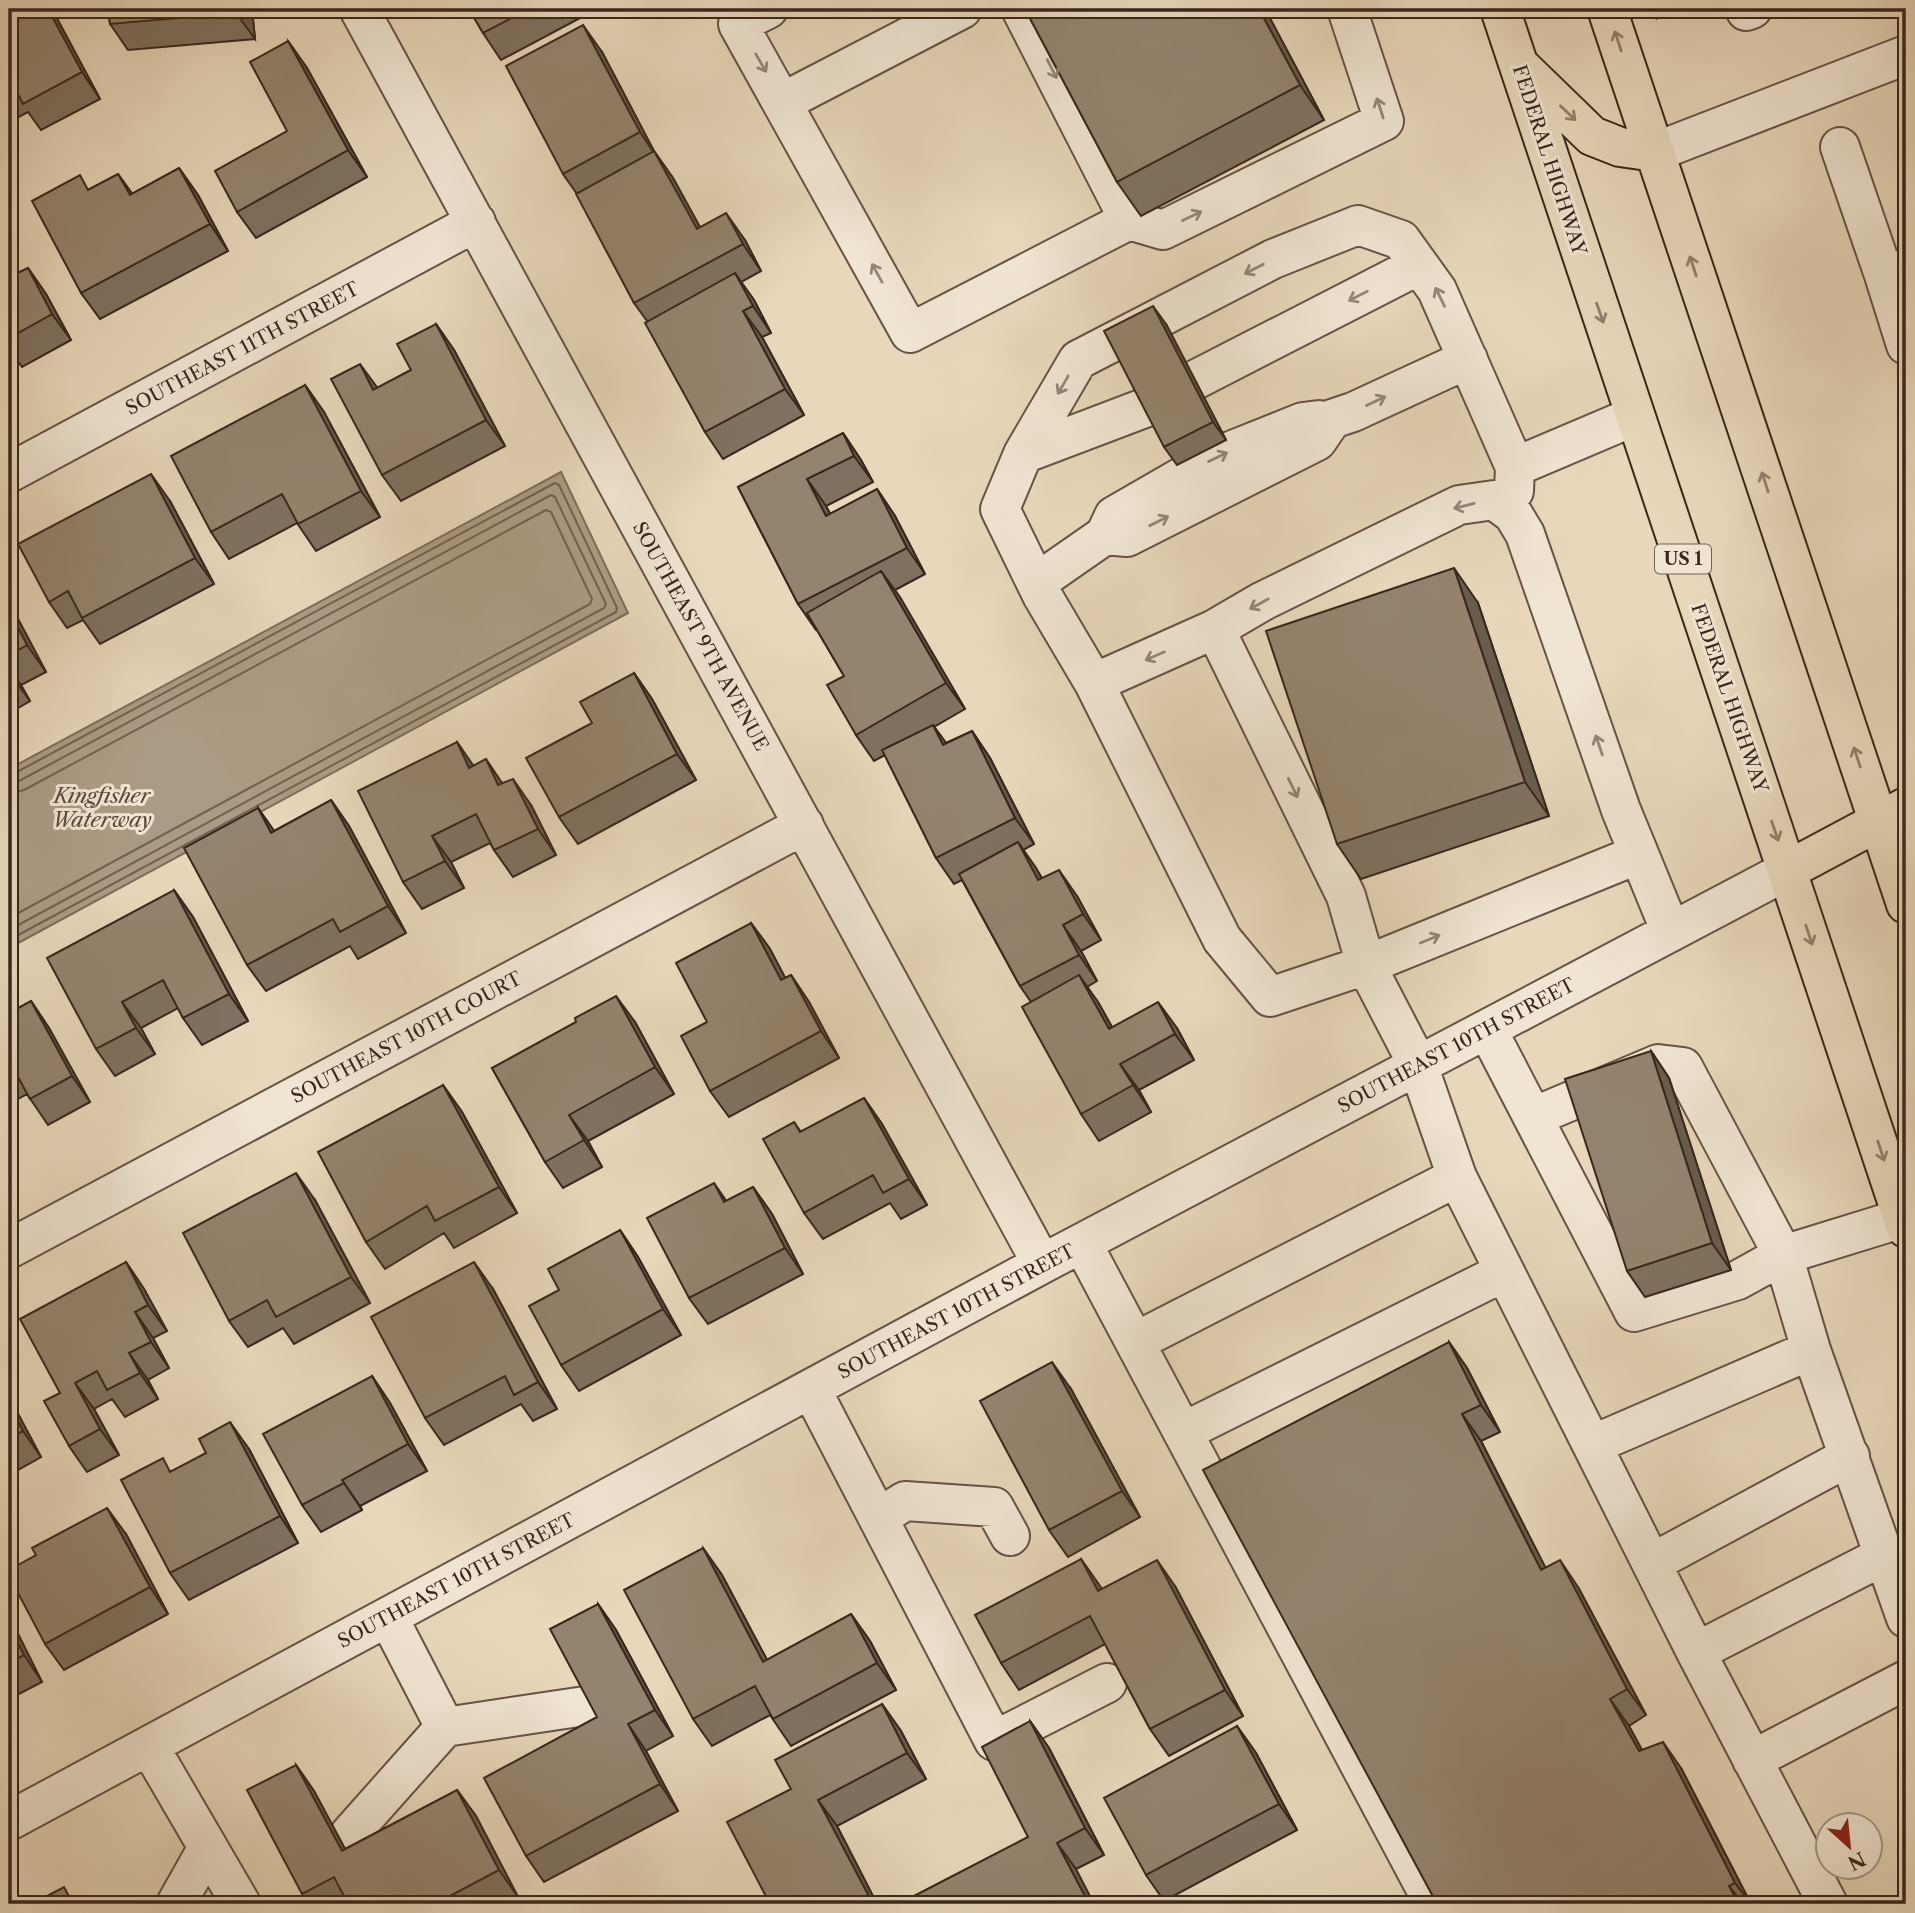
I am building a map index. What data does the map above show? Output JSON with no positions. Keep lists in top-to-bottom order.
{
  "streets": {
    "main road": ["FEDERAL HIGHWAY", "US 1", "SOUTHEAST 10TH STREET"],
    "street": ["SOUTHEAST 11TH STREET", "SOUTHEAST 9TH AVENUE", "SOUTHEAST 10TH COURT"]
  },
  "crossings": [
    ["FEDERAL HIGHWAY", "SOUTHEAST 10TH STREET"],
    ["SOUTHEAST 11TH STREET", "SOUTHEAST 9TH AVENUE"],
    ["SOUTHEAST 9TH AVENUE", "SOUTHEAST 10TH COURT"],
    ["SOUTHEAST 9TH AVENUE", "SOUTHEAST 10TH STREET"]
  ],
  "water": ["Kingfisher Waterway"],
  "north": "bottom right"
}
